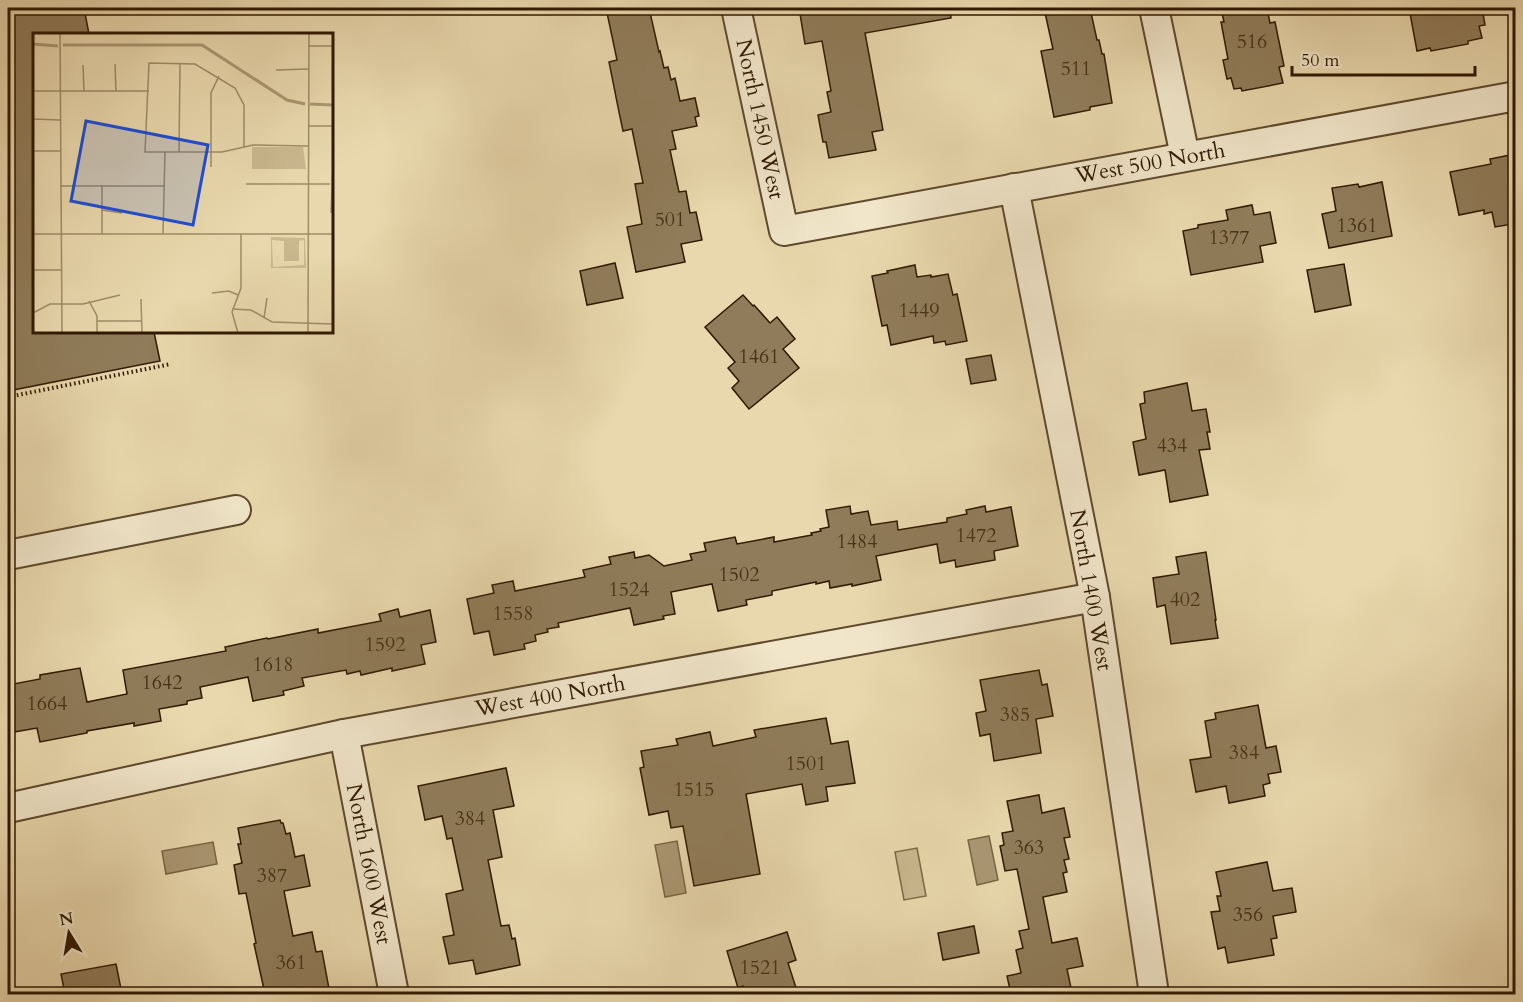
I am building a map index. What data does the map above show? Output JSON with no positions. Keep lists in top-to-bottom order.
{
  "streets": {
    "street": [
      "North 1450 West",
      "West 500 North",
      "North 1400 West",
      "West 400 North",
      "North 1600 West"
    ]
  },
  "crossings": [
    ["North 1450 West", "West 500 North"],
    ["West 500 North", "North 1400 West"],
    ["North 1400 West", "West 400 North"],
    ["West 400 North", "North 1600 West"]
  ],
  "house_numbers": [
    "516",
    "511",
    "501",
    "1361",
    "1377",
    "1449",
    "1461",
    "434",
    "1472",
    "1484",
    "1502",
    "1524",
    "402",
    "1558",
    "1592",
    "1618",
    "1642",
    "1664",
    "385",
    "384",
    "1501",
    "1515",
    "384",
    "363",
    "387",
    "356",
    "361",
    "1521"
  ],
  "scale_bar": "50 m",
  "north": "top"
}
